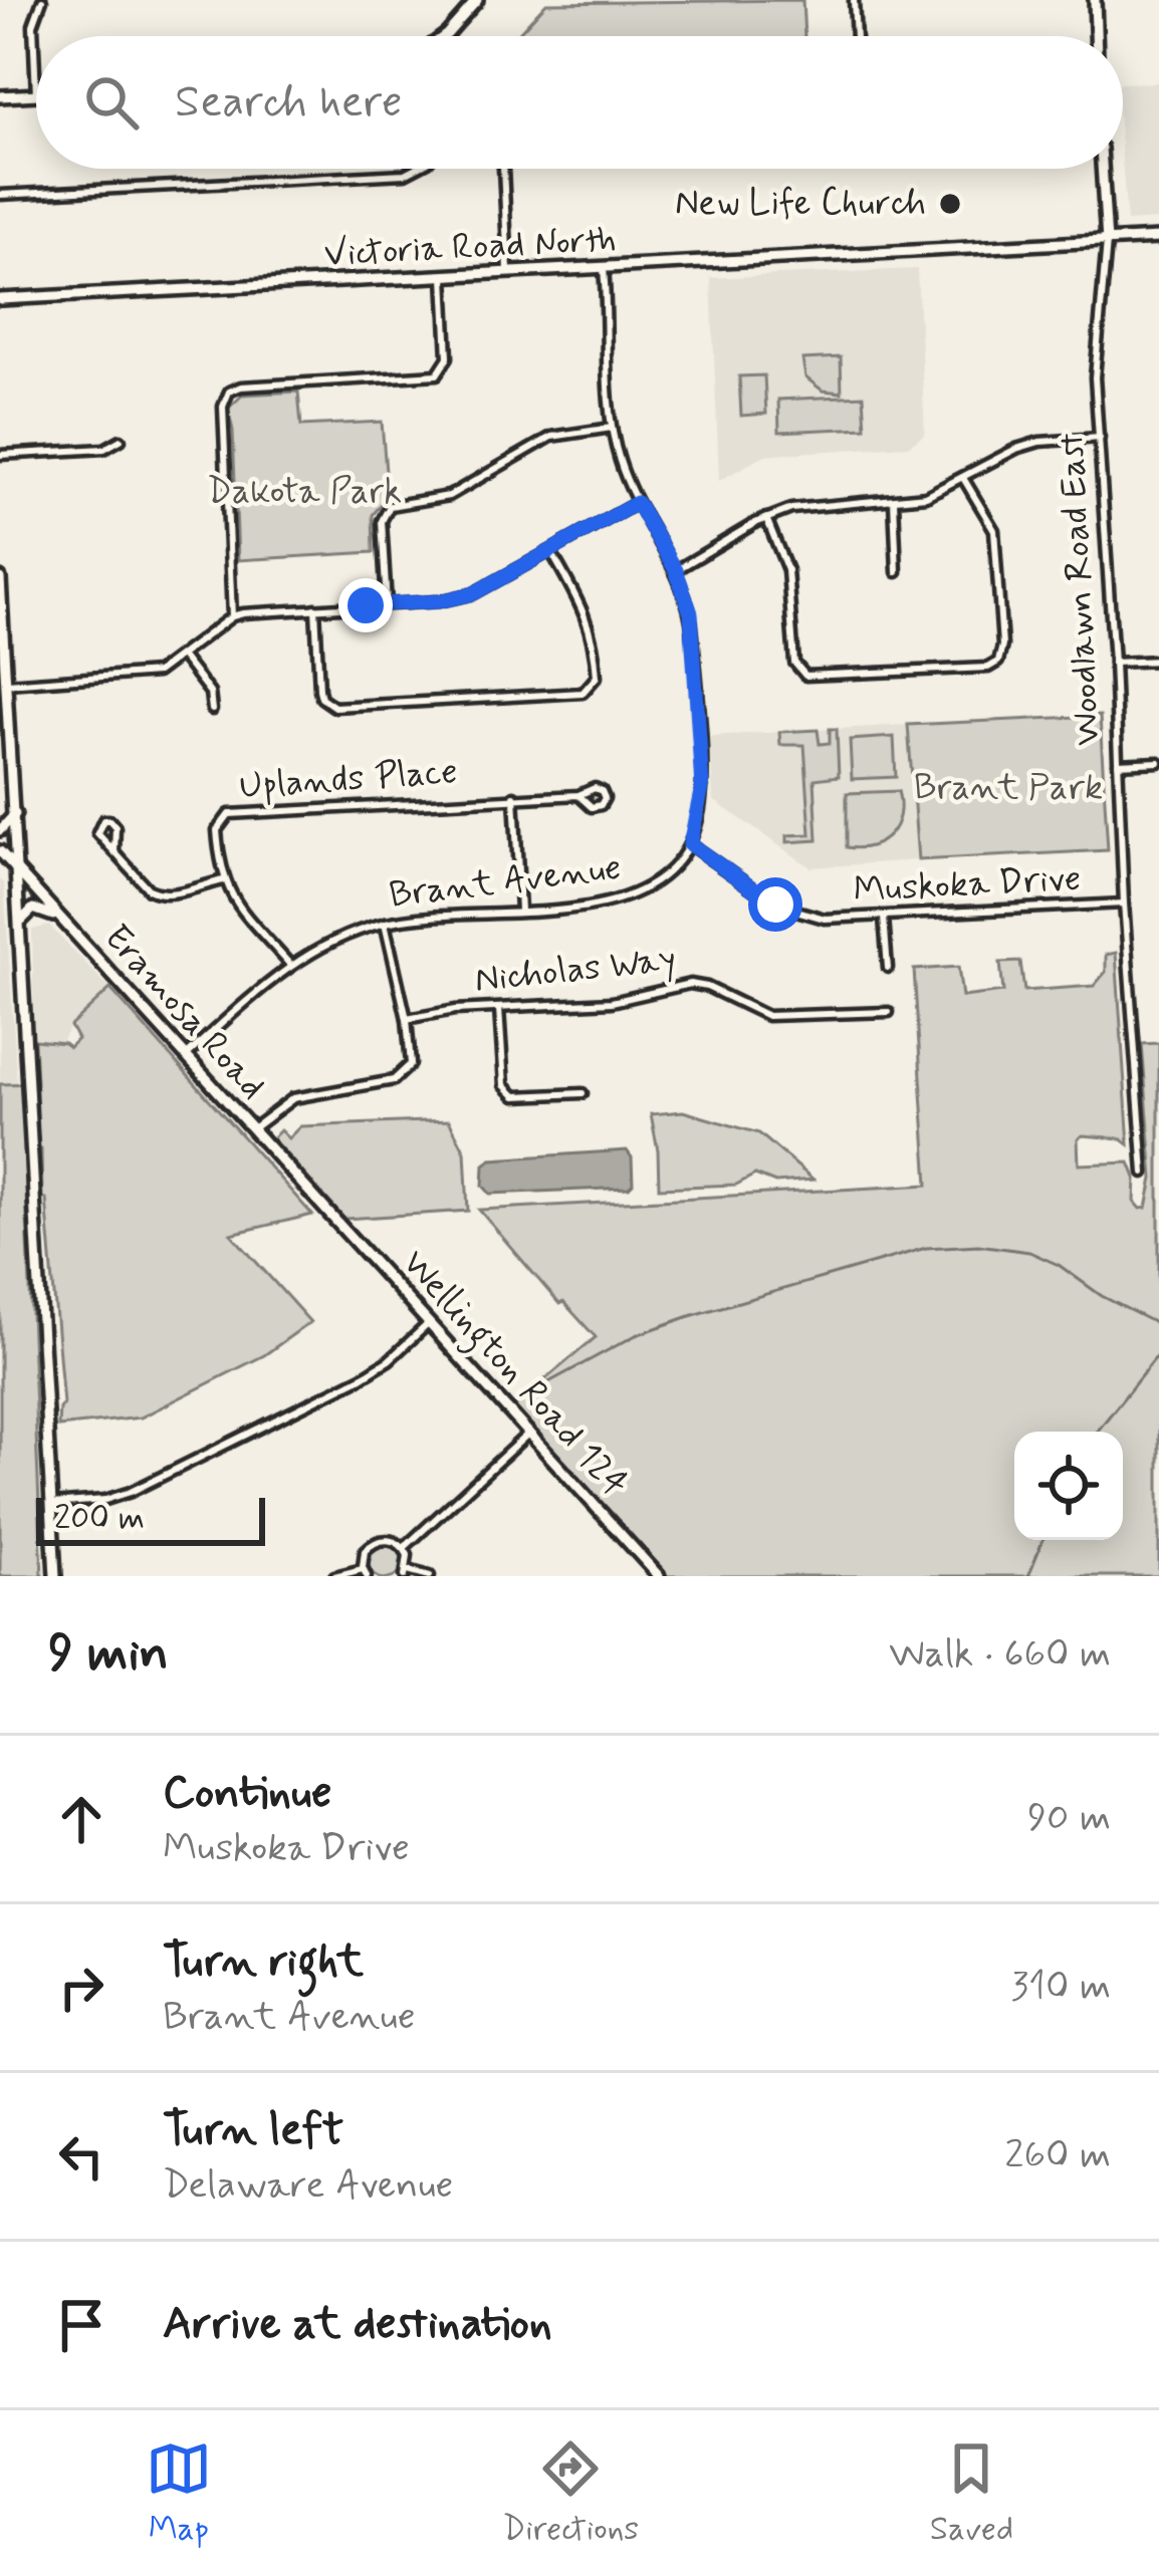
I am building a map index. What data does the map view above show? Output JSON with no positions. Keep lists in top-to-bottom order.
{
  "streets": {
    "main road": [
      "Victoria Road North",
      "Woodlawn Road East",
      "Eramosa Road",
      "Wellington Road 124"
    ],
    "street": [
      "Uplands Place",
      "Brant Avenue",
      "Muskoka Drive",
      "Nicholas Way"
    ]
  },
  "crossings": [
    ["Victoria Road North", "Woodlawn Road East"],
    ["Woodlawn Road East", "Muskoka Drive"],
    ["Brant Avenue", "Muskoka Drive"],
    ["Brant Avenue", "Eramosa Road"],
    ["Eramosa Road", "Wellington Road 124"]
  ],
  "parks": ["Dakota Park", "Brant Park"],
  "places": ["New Life Church"],
  "scale_bar": "200 m",
  "page": {
    "search": "Search here",
    "scale": "200 m",
    "heading": ["9 min", "Walk · 660 m"],
    "list": [
      ["Continue", "Muskoka Drive", "90 m"],
      ["Turn right", "Brant Avenue", "310 m"],
      ["Turn left", "Delaware Avenue", "260 m"],
      "Arrive at destination"
    ],
    "nav": ["Map", "Directions", "Saved"]
  }
}
